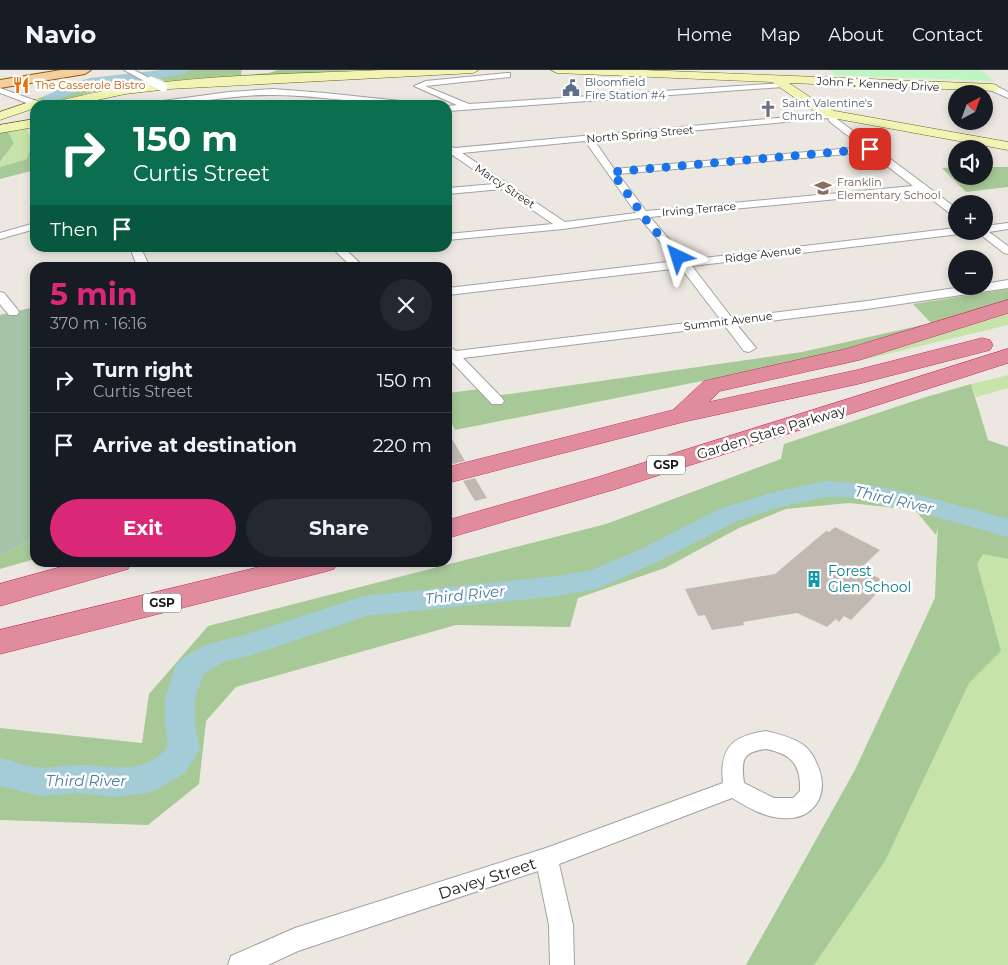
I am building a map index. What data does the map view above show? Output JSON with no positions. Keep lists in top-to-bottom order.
{
  "streets": {
    "highway": ["Garden State Parkway", "GSP"],
    "main road": ["John F. Kennedy Drive"],
    "street": [
      "North Spring Street",
      "Marcy Street",
      "Irving Terrace",
      "Ridge Avenue",
      "Summit Avenue",
      "Davey Street"
    ]
  },
  "crossings": [
    ["Marcy Street", "Irving Terrace"]
  ],
  "water": ["Third River"],
  "places": {
    "restaurant": ["The Casserole Bistro"],
    "public building": ["Bloomfield Fire Station #4"],
    "church": ["Saint Valentine's Church"],
    "school or university": ["Franklin Elementary School"],
    "building": ["Forest Glen School"]
  },
  "north": "top right",
  "page": {
    "header": "Navio",
    "nav": [
      "Home",
      "Map",
      "About",
      "Contact"
    ],
    "map_buttons": ["+", "−"],
    "turn": ["150 m", "Curtis Street"],
    "then": "Then",
    "heading": ["5 min", "370 m · 16:16"],
    "list": [
      {
        "name": "Turn right",
        "note": "Curtis Street",
        "value": "150 m"
      },
      {
        "name": "Arrive at destination",
        "value": "220 m"
      }
    ],
    "buttons": ["Exit", "Share"]
  }
}
